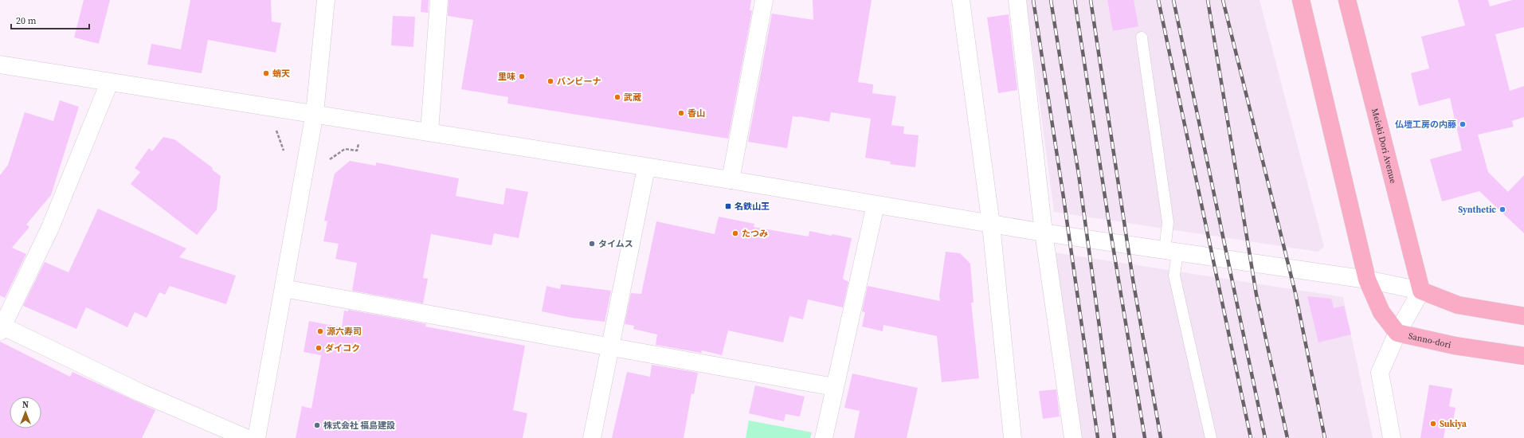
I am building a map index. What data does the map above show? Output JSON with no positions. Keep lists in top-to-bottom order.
{
  "streets": {
    "main road": ["Meieki Dori Avenue", "Sanno-dori"]
  },
  "places": {
    "other": [
      "蛸天",
      "里味",
      "バンビーナ",
      "武蔵",
      "香山",
      "仏壇工房の内藤",
      "Synthetic",
      "たつみ",
      "タイムス",
      "源六寿司",
      "ダイコク",
      "Sukiya",
      "株式会社 福島建設"
    ],
    "transit": ["名鉄山王"]
  },
  "scale_bar": "20 m",
  "north": "top"
}
